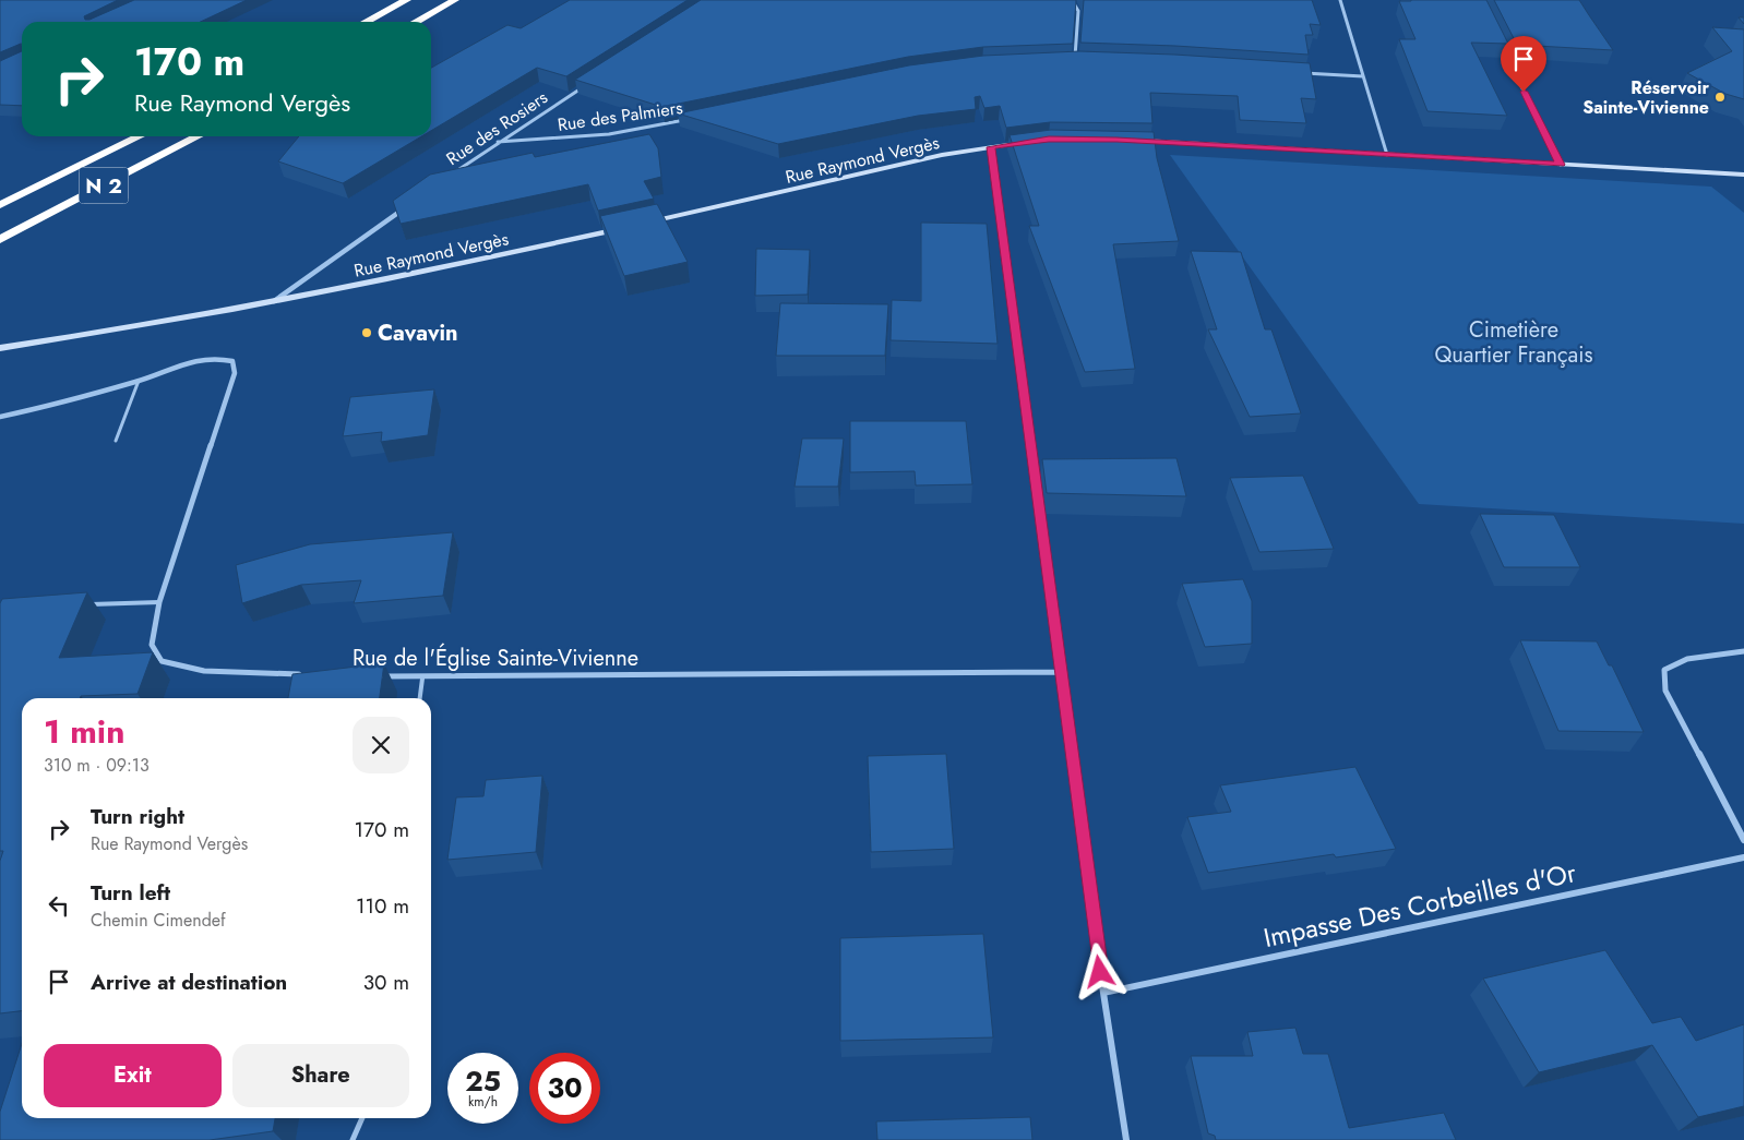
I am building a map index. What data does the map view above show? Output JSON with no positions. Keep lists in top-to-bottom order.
{
  "streets": {
    "highway": ["N 2"],
    "main road": ["Rue Raymond Vergès"],
    "street": [
      "Rue des Palmiers",
      "Rue des Rosiers",
      "Rue de l'Église Sainte-Vivienne",
      "Impasse Des Corbeilles d'Or"
    ]
  },
  "crossings": [
    ["Rue des Palmiers", "Rue des Rosiers"]
  ],
  "parks": ["Cimetière Quartier Français"],
  "places": ["Réservoir Sainte-Vivienne", "Cavavin"],
  "page": {
    "turn": ["170 m", "Rue Raymond Vergès"],
    "heading": ["1 min", "310 m · 09:13"],
    "list": [
      {
        "name": "Turn right",
        "note": "Rue Raymond Vergès",
        "value": "170 m"
      },
      {
        "name": "Turn left",
        "note": "Chemin Cimendef",
        "value": "110 m"
      },
      {
        "name": "Arrive at destination",
        "value": "30 m"
      }
    ],
    "buttons": ["Exit", "Share"],
    "speed": "25 km/h",
    "limit": "30"
  }
}
